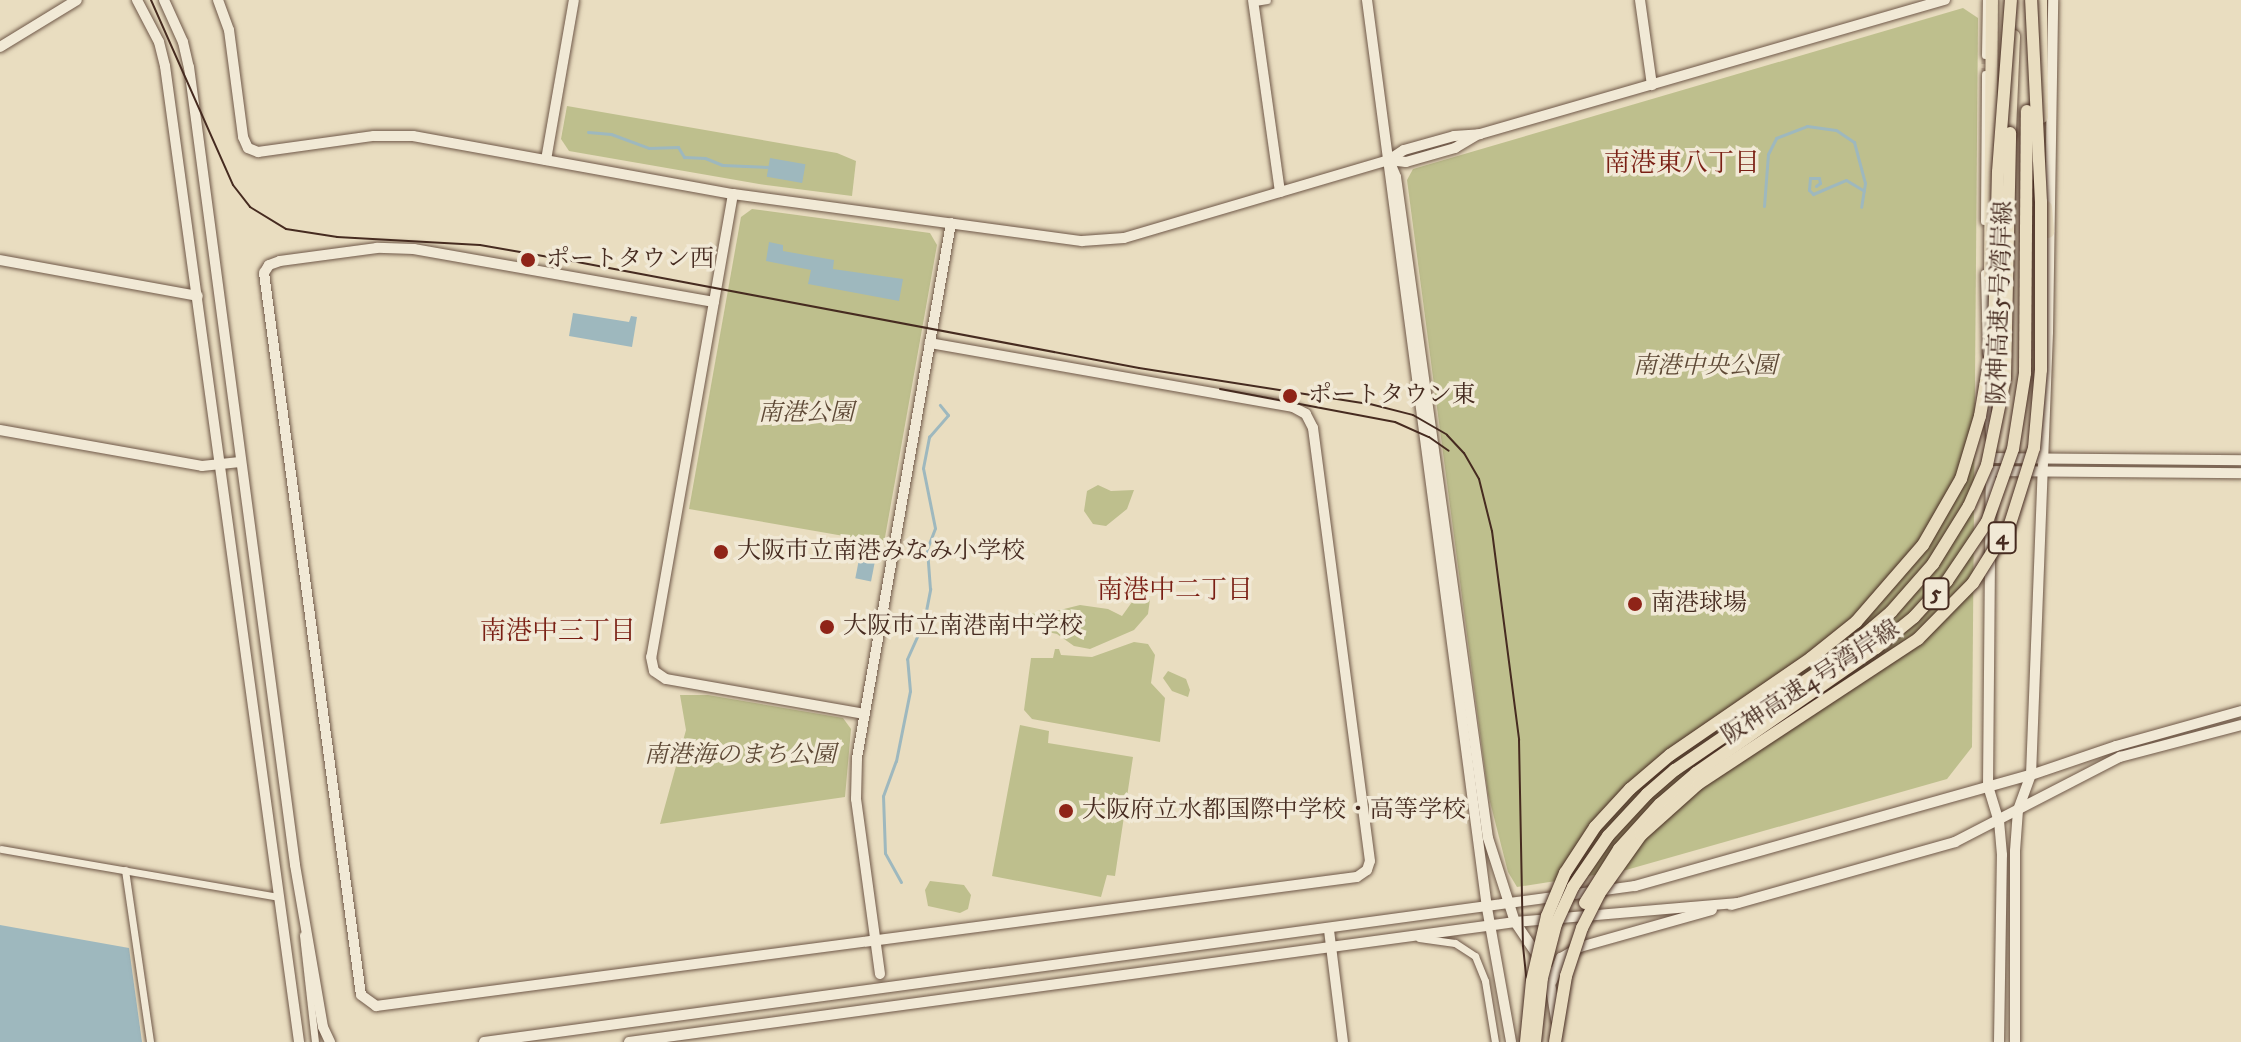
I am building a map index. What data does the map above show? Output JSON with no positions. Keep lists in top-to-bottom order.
{
  "streets": {
    "highway": [
      "阪神高速5号湾岸線",
      "4",
      "5",
      "阪神高速4号湾岸線"
    ]
  },
  "crossings": [
    ["阪神高速5号湾岸線", "阪神高速4号湾岸線"]
  ],
  "districts": ["南港東八丁目", "南港中二丁目", "南港中三丁目"],
  "parks": ["南港中央公園", "南港公園", "南港海のまち公園"],
  "places": [
    "ポートタウン西",
    "ポートタウン東",
    "大阪市立南港みなみ小学校",
    "南港球場",
    "大阪市立南港南中学校",
    "大阪府立水都国際中学校・高等学校"
  ]
}
